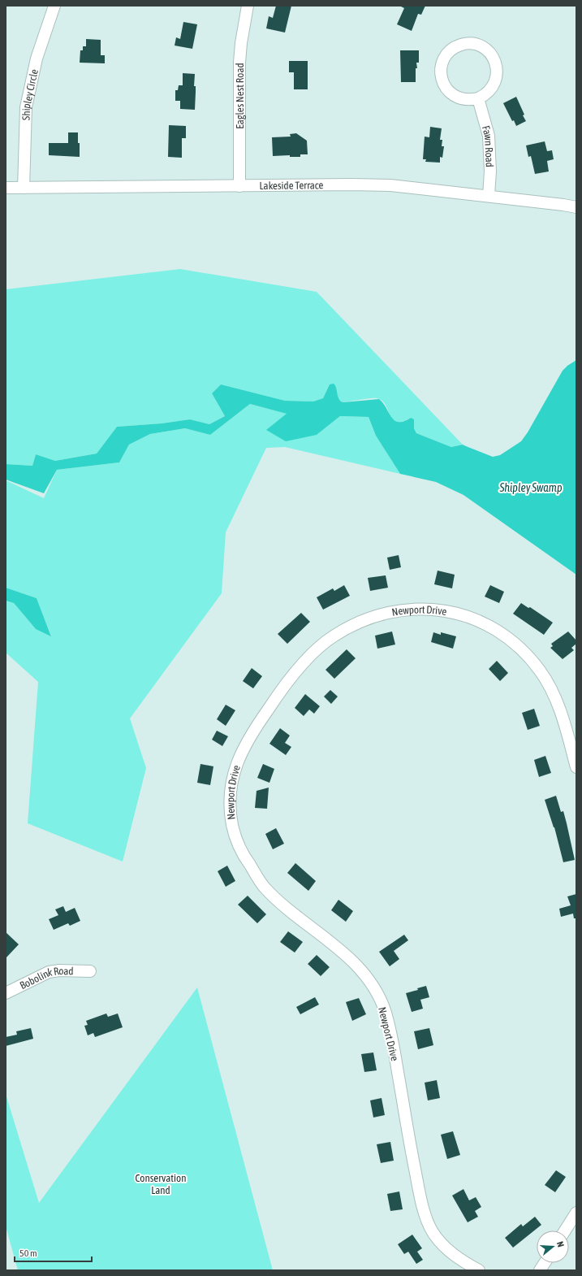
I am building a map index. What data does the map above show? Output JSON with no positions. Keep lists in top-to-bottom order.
{
  "streets": {
    "street": [
      "Shipley Circle",
      "Eagles Nest Road",
      "Fawn Road",
      "Lakeside Terrace",
      "Newport Drive",
      "Bobolink Road"
    ]
  },
  "crossings": [
    ["Shipley Circle", "Lakeside Terrace"],
    ["Eagles Nest Road", "Lakeside Terrace"],
    ["Fawn Road", "Lakeside Terrace"]
  ],
  "water": ["Shipley Swamp"],
  "parks": ["Conservation Land"],
  "scale_bar": "50 m",
  "north": "right"
}
